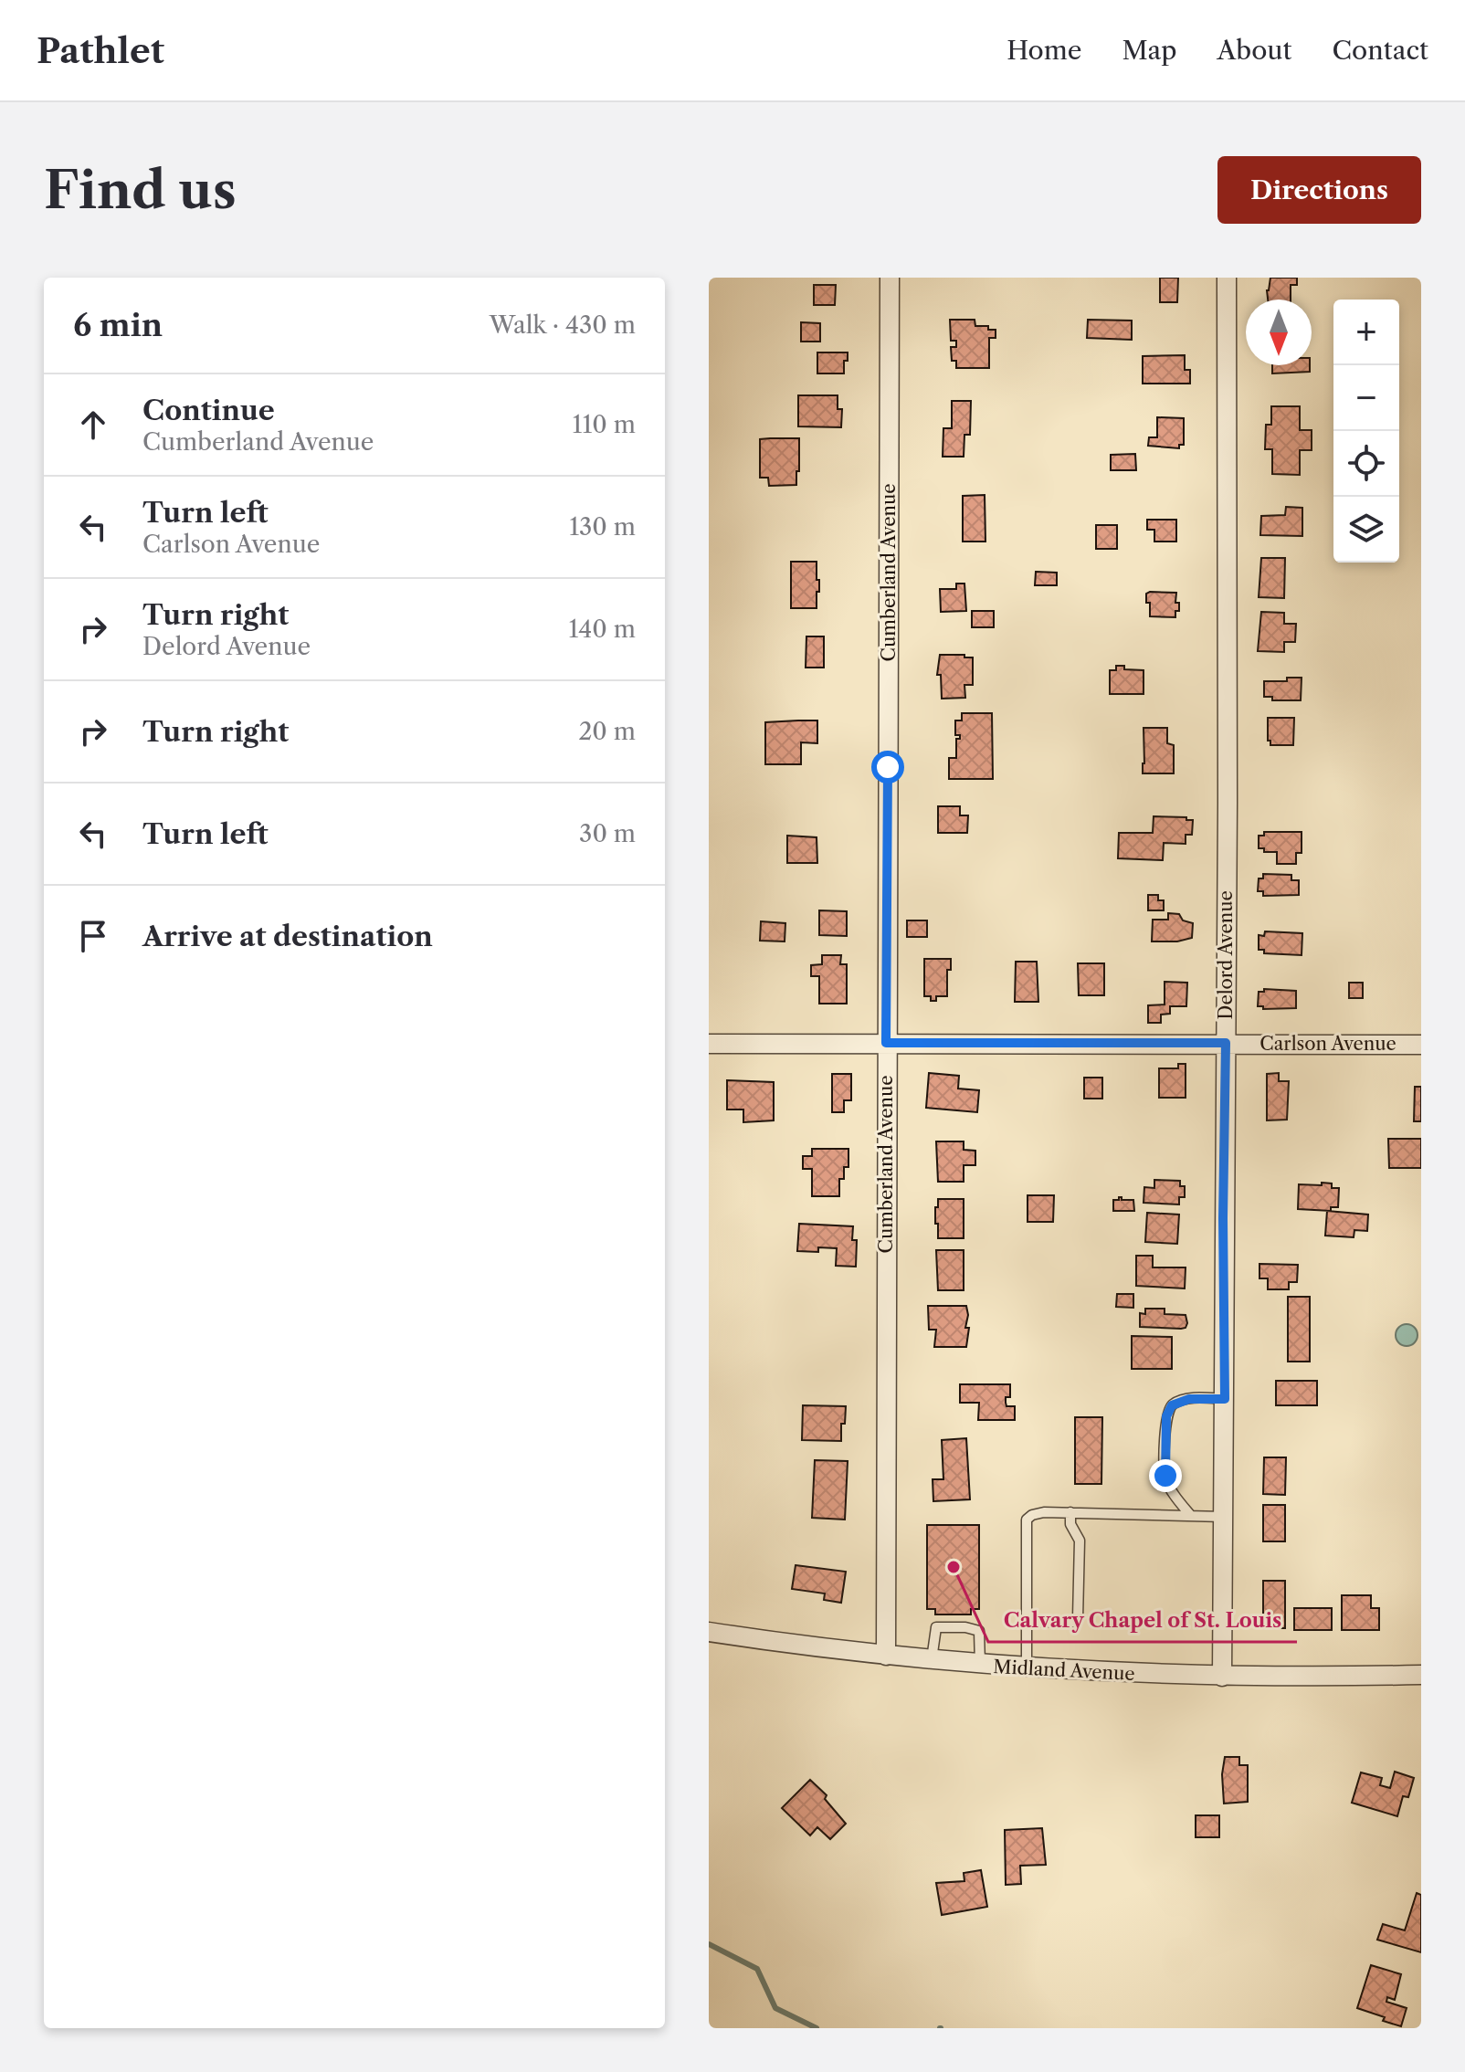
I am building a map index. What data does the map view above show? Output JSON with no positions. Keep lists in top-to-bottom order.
{
  "streets": {
    "street": [
      "Cumberland Avenue",
      "Delord Avenue",
      "Carlson Avenue",
      "Midland Avenue"
    ]
  },
  "crossings": [
    ["Cumberland Avenue", "Carlson Avenue"],
    ["Cumberland Avenue", "Midland Avenue"],
    ["Delord Avenue", "Carlson Avenue"],
    ["Delord Avenue", "Midland Avenue"]
  ],
  "places": ["Calvary Chapel of St. Louis"],
  "north": "bottom",
  "page": {
    "header": "Pathlet",
    "nav": [
      "Home",
      "Map",
      "About",
      "Contact"
    ],
    "buttons": "Directions",
    "title": "Find us",
    "heading": ["6 min", "Walk · 430 m"],
    "map_buttons": ["+", "−"],
    "list": [
      ["Continue", "Cumberland Avenue", "110 m"],
      ["Turn left", "Carlson Avenue", "130 m"],
      ["Turn right", "Delord Avenue", "140 m"],
      ["Turn right", "20 m"],
      ["Turn left", "30 m"],
      "Arrive at destination"
    ]
  }
}
